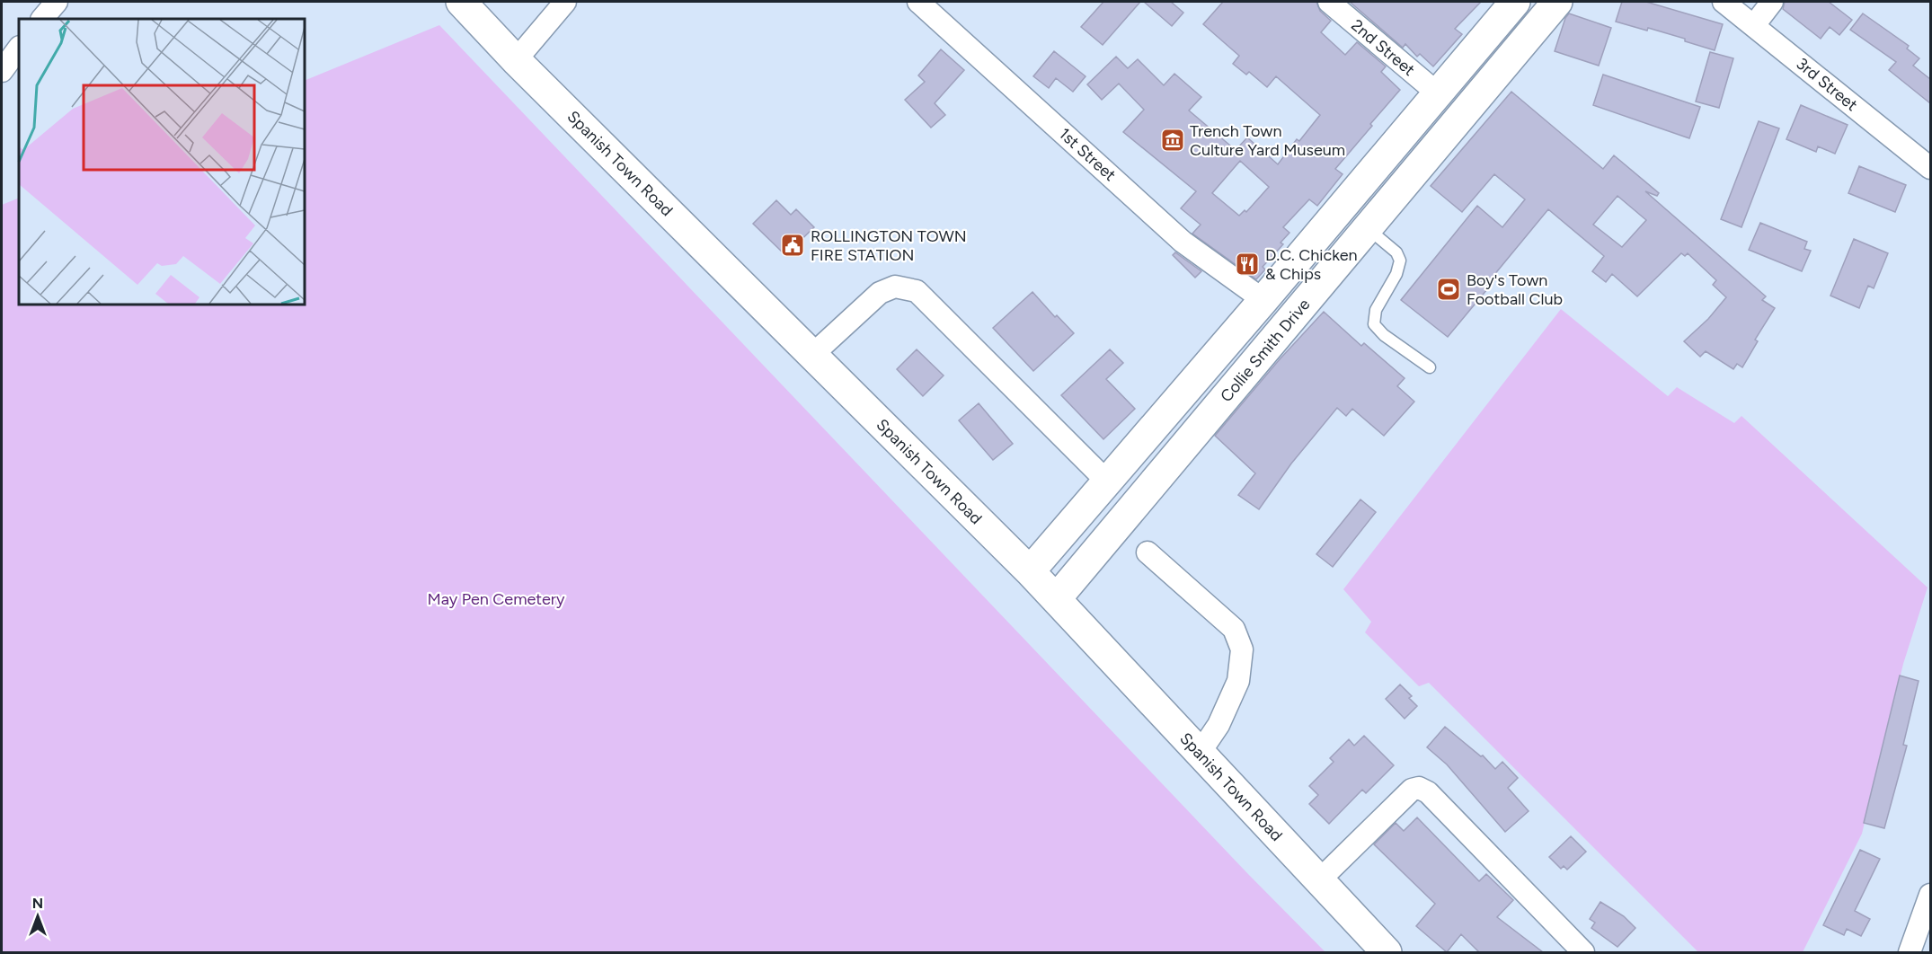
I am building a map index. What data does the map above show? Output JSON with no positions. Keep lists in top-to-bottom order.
{
  "streets": {
    "street": [
      "2nd Street",
      "3rd Street",
      "1st Street",
      "Spanish Town Road",
      "Collie Smith Drive"
    ]
  },
  "crossings": [
    ["Spanish Town Road", "Collie Smith Drive"]
  ],
  "parks": ["May Pen Cemetery"],
  "places": {
    "museum": ["Trench Town Culture Yard Museum"],
    "public building": ["ROLLINGTON TOWN FIRE STATION"],
    "restaurant": ["D.C. Chicken & Chips"],
    "sports": ["Boy's Town Football Club"]
  },
  "north": "top"
}
